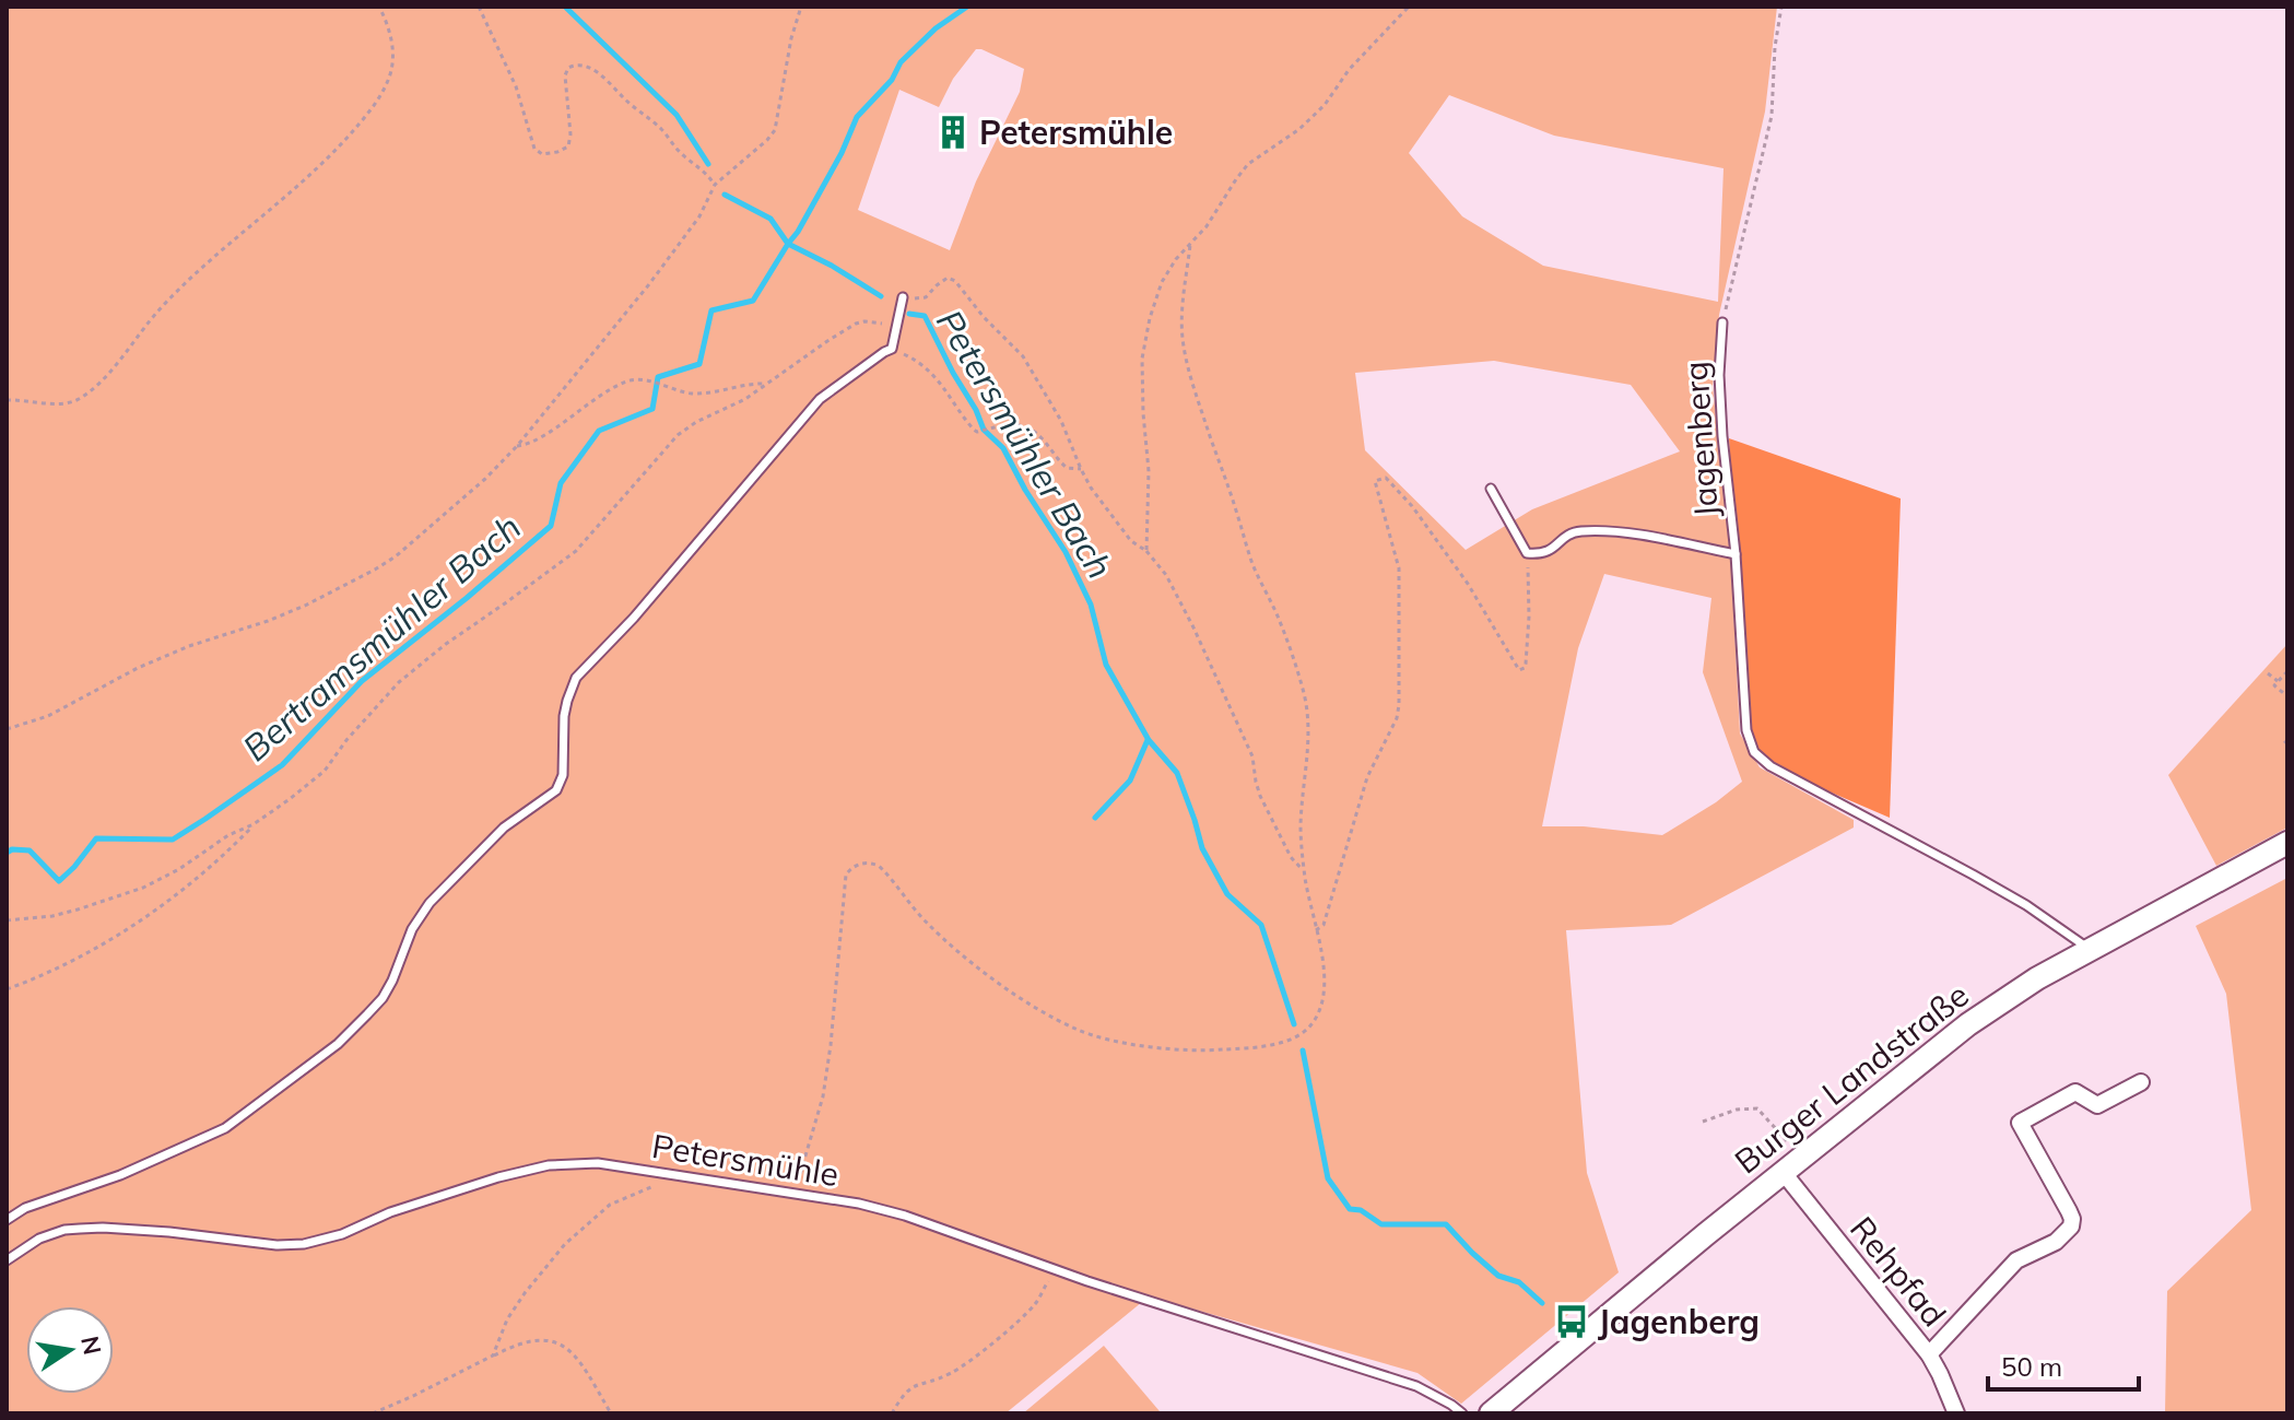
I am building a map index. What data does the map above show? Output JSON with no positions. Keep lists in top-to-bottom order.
{
  "streets": {
    "main road": ["Burger Landstraße"],
    "street": ["Rehpfad"],
    "lane": ["Jagenberg", "Petersmühle"]
  },
  "crossings": [
    ["Jagenberg", "Burger Landstraße"],
    ["Burger Landstraße", "Rehpfad"]
  ],
  "water": ["Petersmühler Bach", "Bertramsmühler Bach"],
  "places": {
    "building": ["Petersmühle"],
    "bus stop": ["Jagenberg"]
  },
  "scale_bar": "50 m",
  "north": "right"
}
